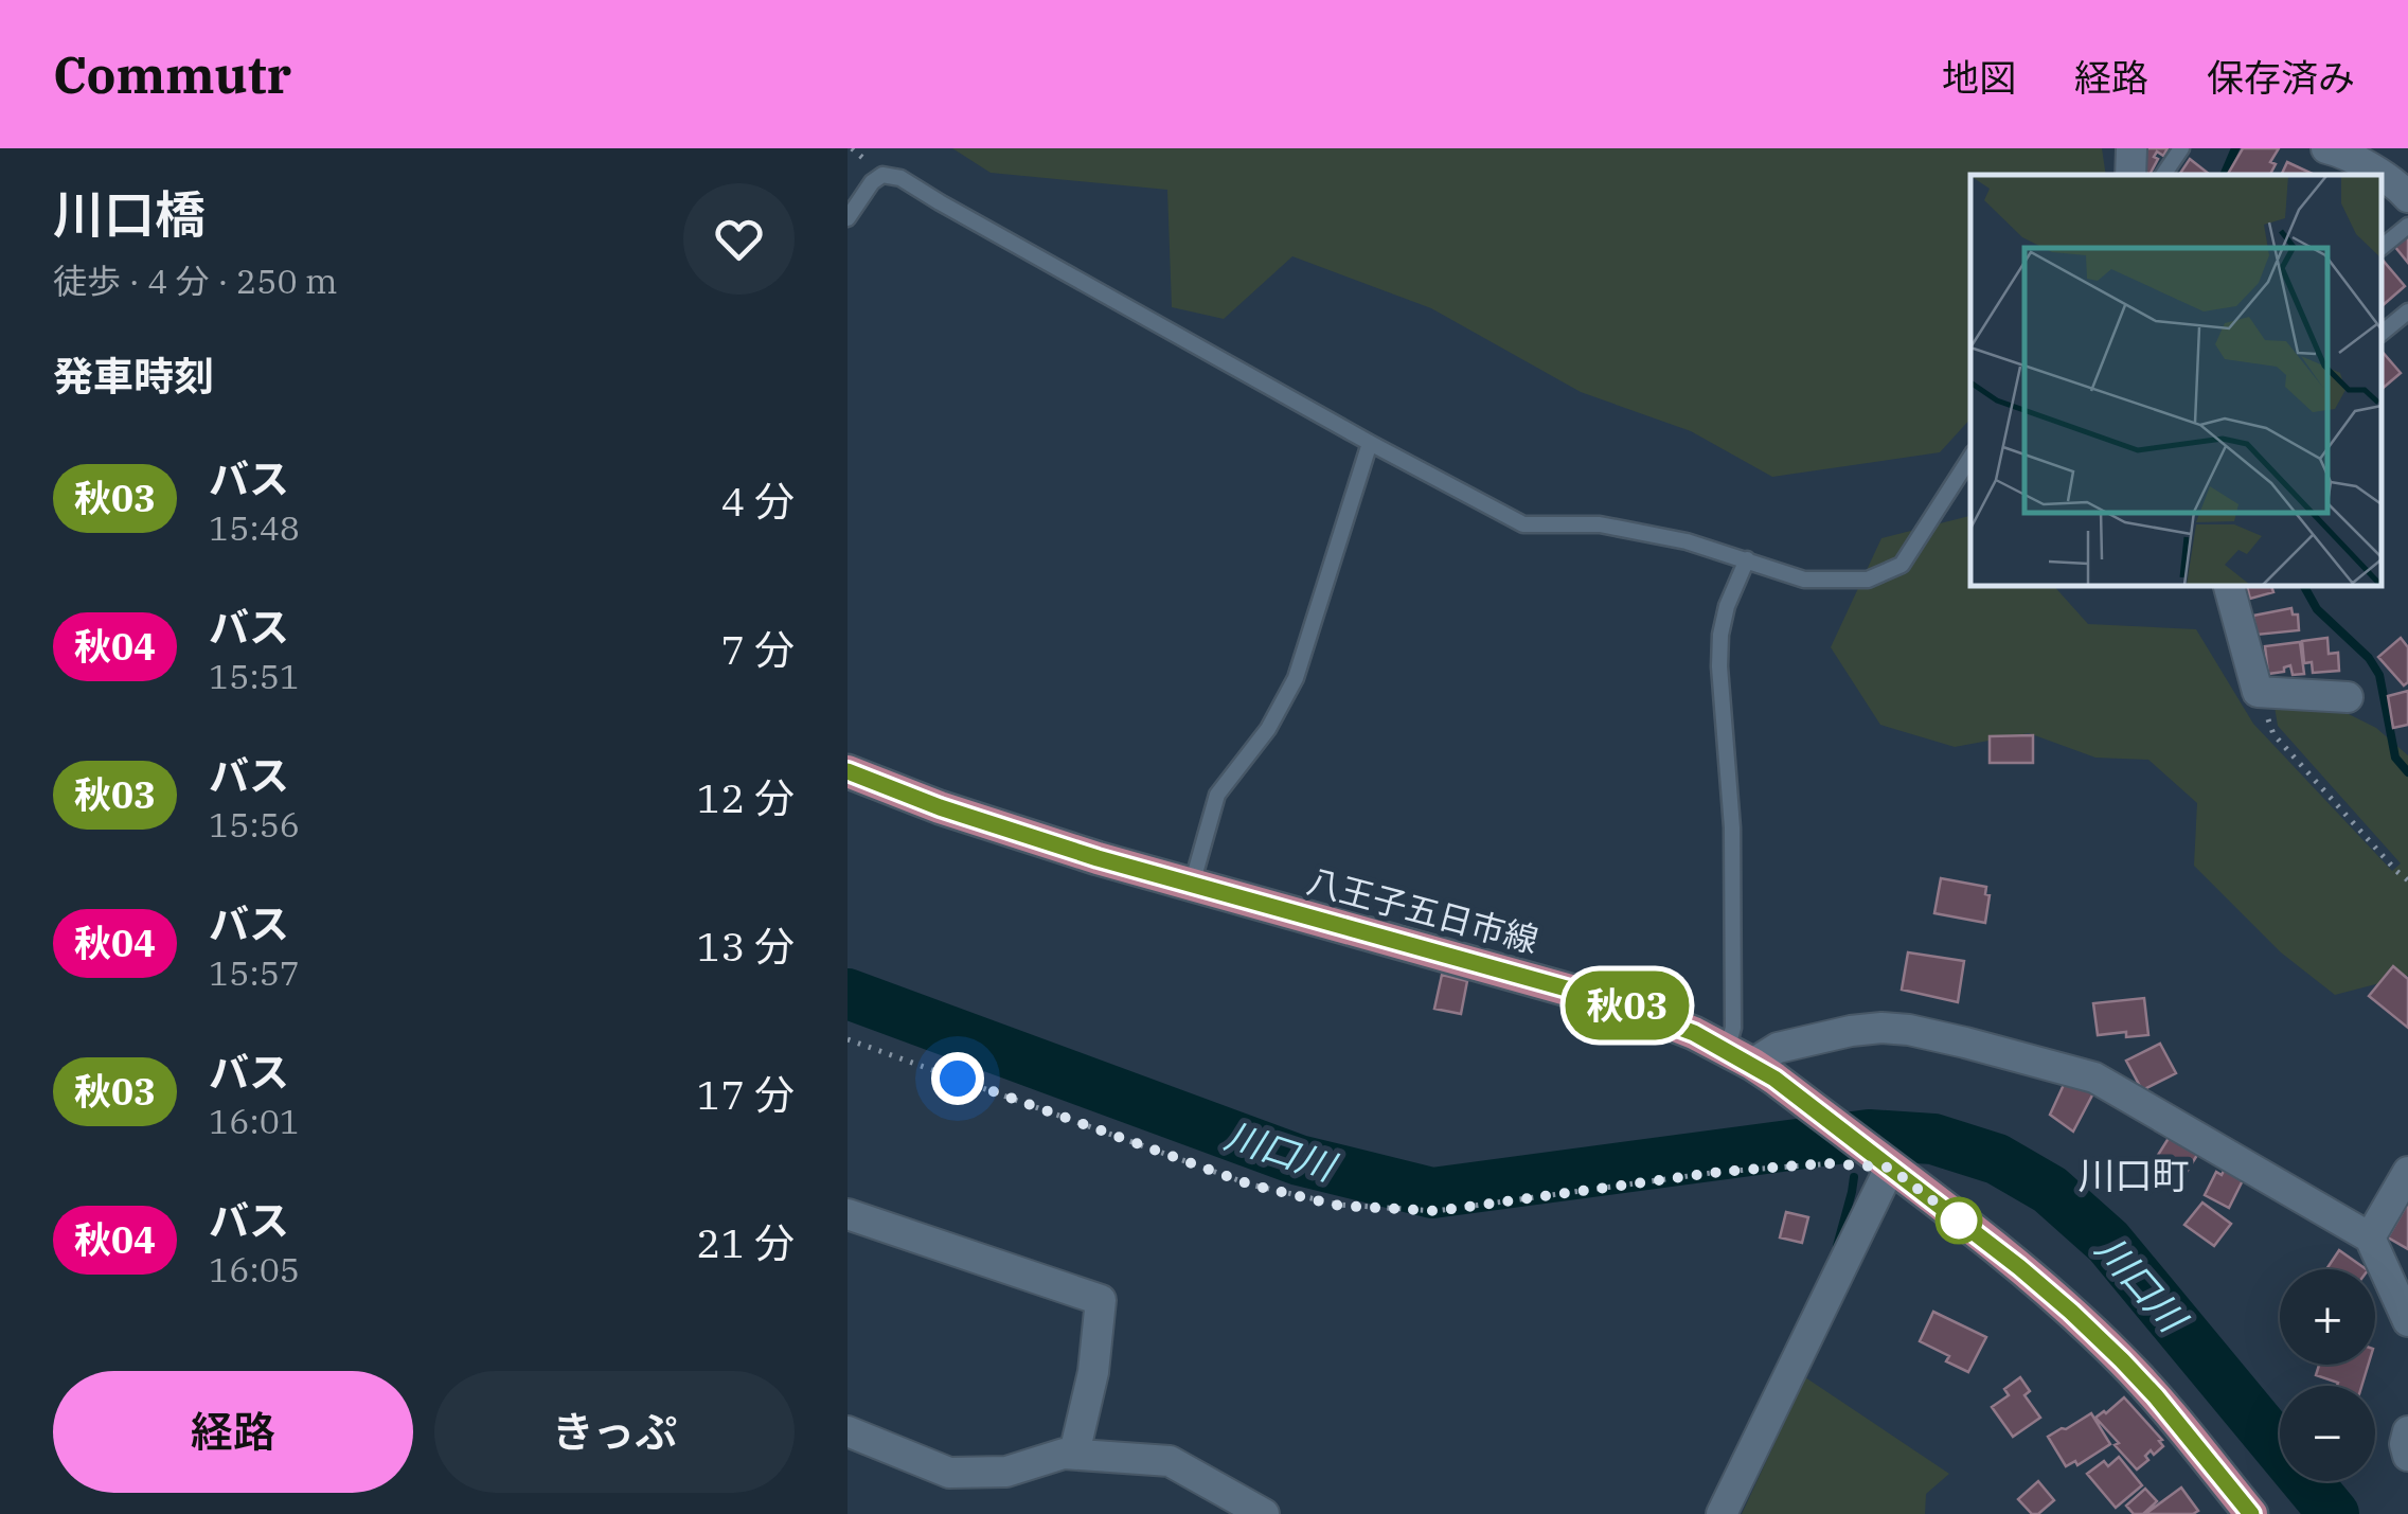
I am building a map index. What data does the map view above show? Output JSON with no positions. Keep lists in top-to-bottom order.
{
  "streets": {
    "main road": ["八王子五日市線"]
  },
  "districts": ["川口町"],
  "water": ["川口川"],
  "lines": ["bus line 秋03"],
  "page": {
    "header": "Commutr",
    "nav": ["地図", "経路", "保存済み"],
    "heading": [
      ["川口橋", "徒歩 · 4 分 · 250 m"],
      "発車時刻"
    ],
    "on_map": "秋03",
    "list": [
      {
        "mark": "秋03",
        "name": "バス",
        "note": "15:48",
        "value": "4 分"
      },
      {
        "mark": "秋04",
        "name": "バス",
        "note": "15:51",
        "value": "7 分"
      },
      {
        "mark": "秋03",
        "name": "バス",
        "note": "15:56",
        "value": "12 分"
      },
      {
        "mark": "秋04",
        "name": "バス",
        "note": "15:57",
        "value": "13 分"
      },
      {
        "mark": "秋03",
        "name": "バス",
        "note": "16:01",
        "value": "17 分"
      },
      {
        "mark": "秋04",
        "name": "バス",
        "note": "16:05",
        "value": "21 分"
      }
    ],
    "map_buttons": ["+", "−"],
    "buttons": ["経路", "きっぷ"]
  }
}
